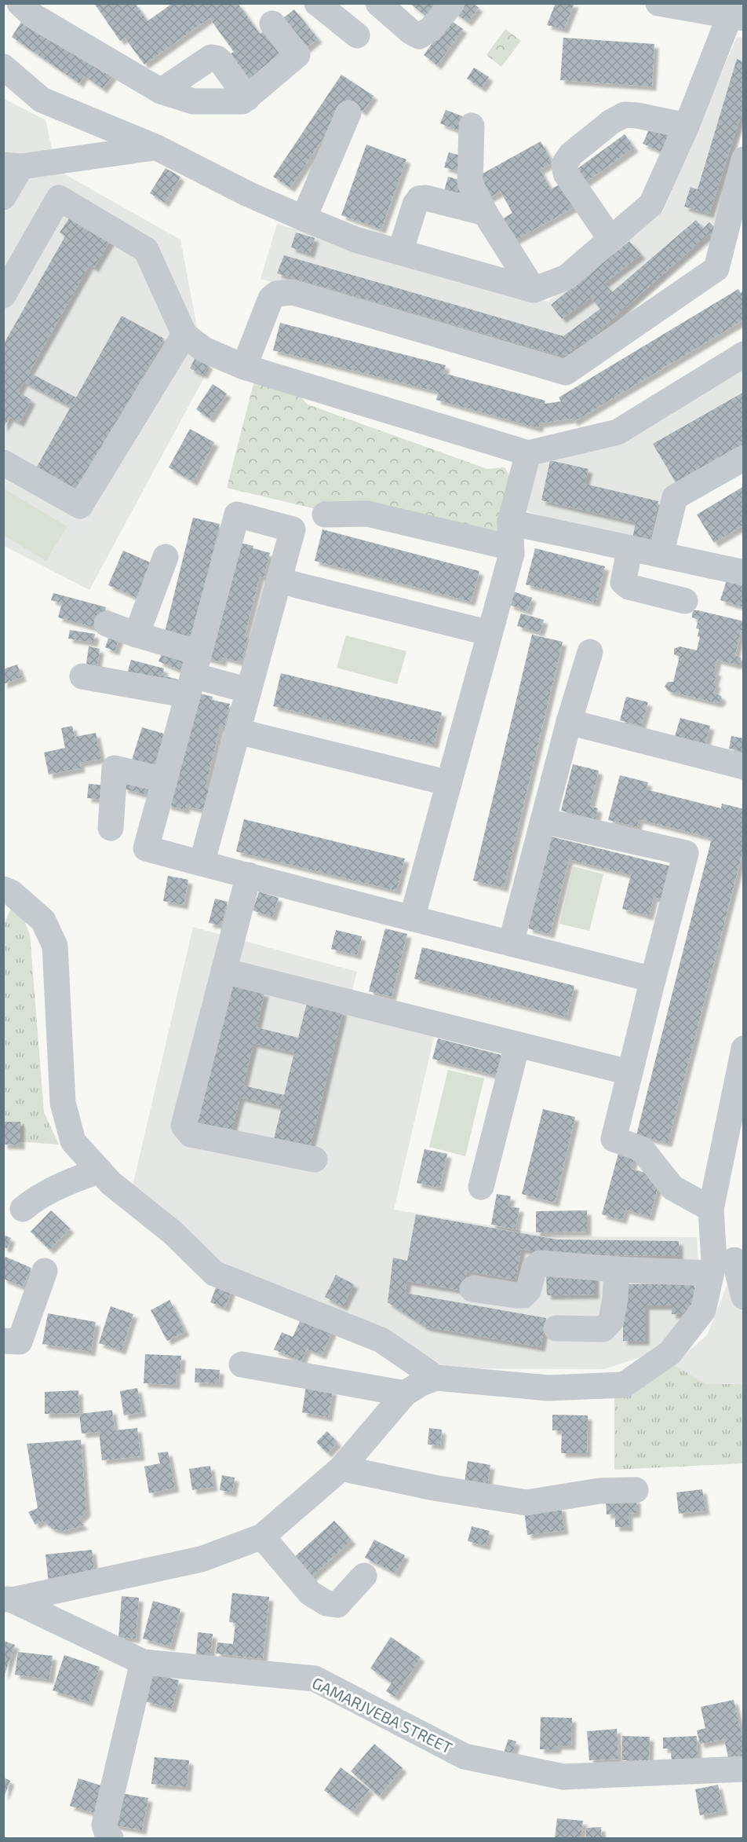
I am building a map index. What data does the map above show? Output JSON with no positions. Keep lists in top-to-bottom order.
{
  "streets": {
    "street": ["GAMARJVEBA STREET"]
  }
}
